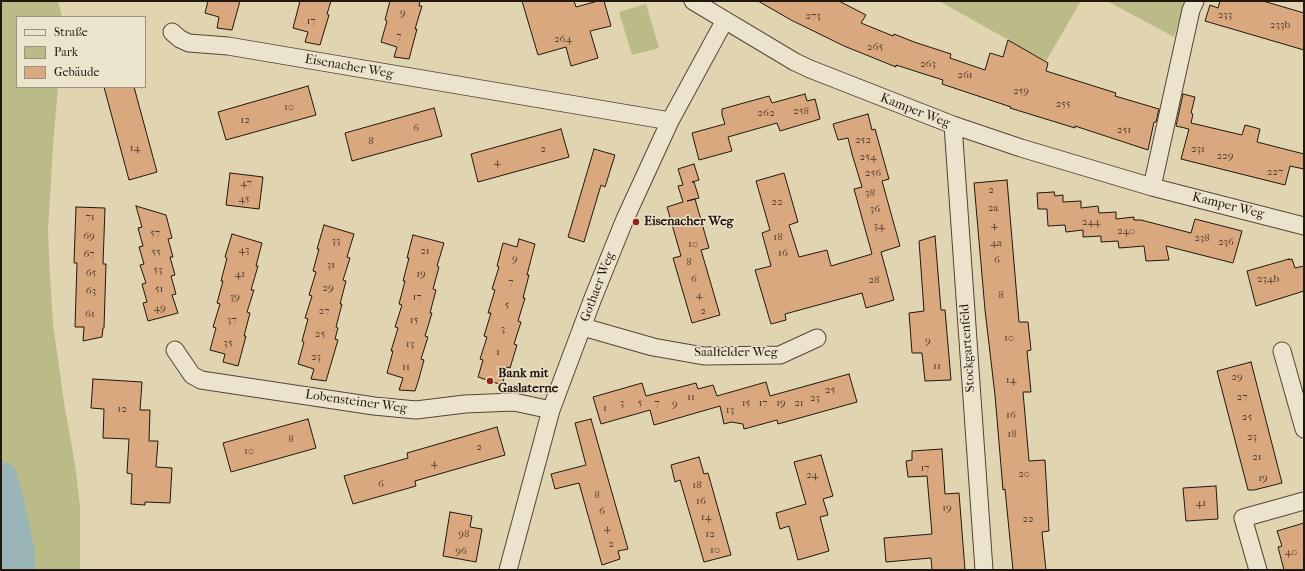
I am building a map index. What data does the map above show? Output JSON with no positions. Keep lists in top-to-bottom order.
{
  "streets": {
    "street": [
      "Eisenacher Weg",
      "Kamper Weg",
      "Gothaer Weg",
      "Stockgartenfeld",
      "Saalfelder Weg",
      "Lobensteiner Weg"
    ]
  },
  "crossings": [
    ["Eisenacher Weg", "Gothaer Weg"],
    ["Kamper Weg", "Gothaer Weg"],
    ["Kamper Weg", "Stockgartenfeld"],
    ["Gothaer Weg", "Saalfelder Weg"],
    ["Gothaer Weg", "Lobensteiner Weg"]
  ],
  "places": ["Eisenacher Weg", "Bank mit Gaslaterne"],
  "house_numbers": [
    "9",
    "233",
    "273",
    "17",
    "233b",
    "7",
    "264",
    "265",
    "263",
    "261",
    "259",
    "255",
    "10",
    "258",
    "262",
    "12",
    "6",
    "251",
    "252",
    "8",
    "14",
    "2",
    "231",
    "229",
    "254",
    "4",
    "227",
    "256",
    "47",
    "2",
    "38",
    "45",
    "22",
    "2a",
    "36",
    "71",
    "244",
    "4",
    "34",
    "240",
    "57",
    "69",
    "18",
    "238",
    "33",
    "236",
    "4a",
    "10",
    "43",
    "21",
    "55",
    "16",
    "67",
    "9",
    "6",
    "8",
    "31",
    "53",
    "65",
    "41",
    "19",
    "6",
    "234b",
    "28",
    "7",
    "29",
    "51",
    "63",
    "4",
    "8",
    "39",
    "17",
    "5",
    "49",
    "27",
    "2",
    "61",
    "37",
    "15",
    "3",
    "25",
    "10",
    "9",
    "35",
    "13",
    "1",
    "23",
    "11",
    "11",
    "29",
    "14",
    "25",
    "11",
    "27",
    "23",
    "3",
    "5",
    "7",
    "15",
    "17",
    "19",
    "21",
    "9",
    "1",
    "12",
    "13",
    "16",
    "25",
    "18",
    "23",
    "8",
    "2",
    "10",
    "21",
    "4",
    "17",
    "20",
    "24",
    "19",
    "6",
    "18",
    "8",
    "16",
    "41",
    "19",
    "6",
    "14",
    "22",
    "4",
    "98",
    "12",
    "2",
    "10",
    "96",
    "40"
  ],
  "legend": ["Straße", "Park", "Gebäude"]
}
